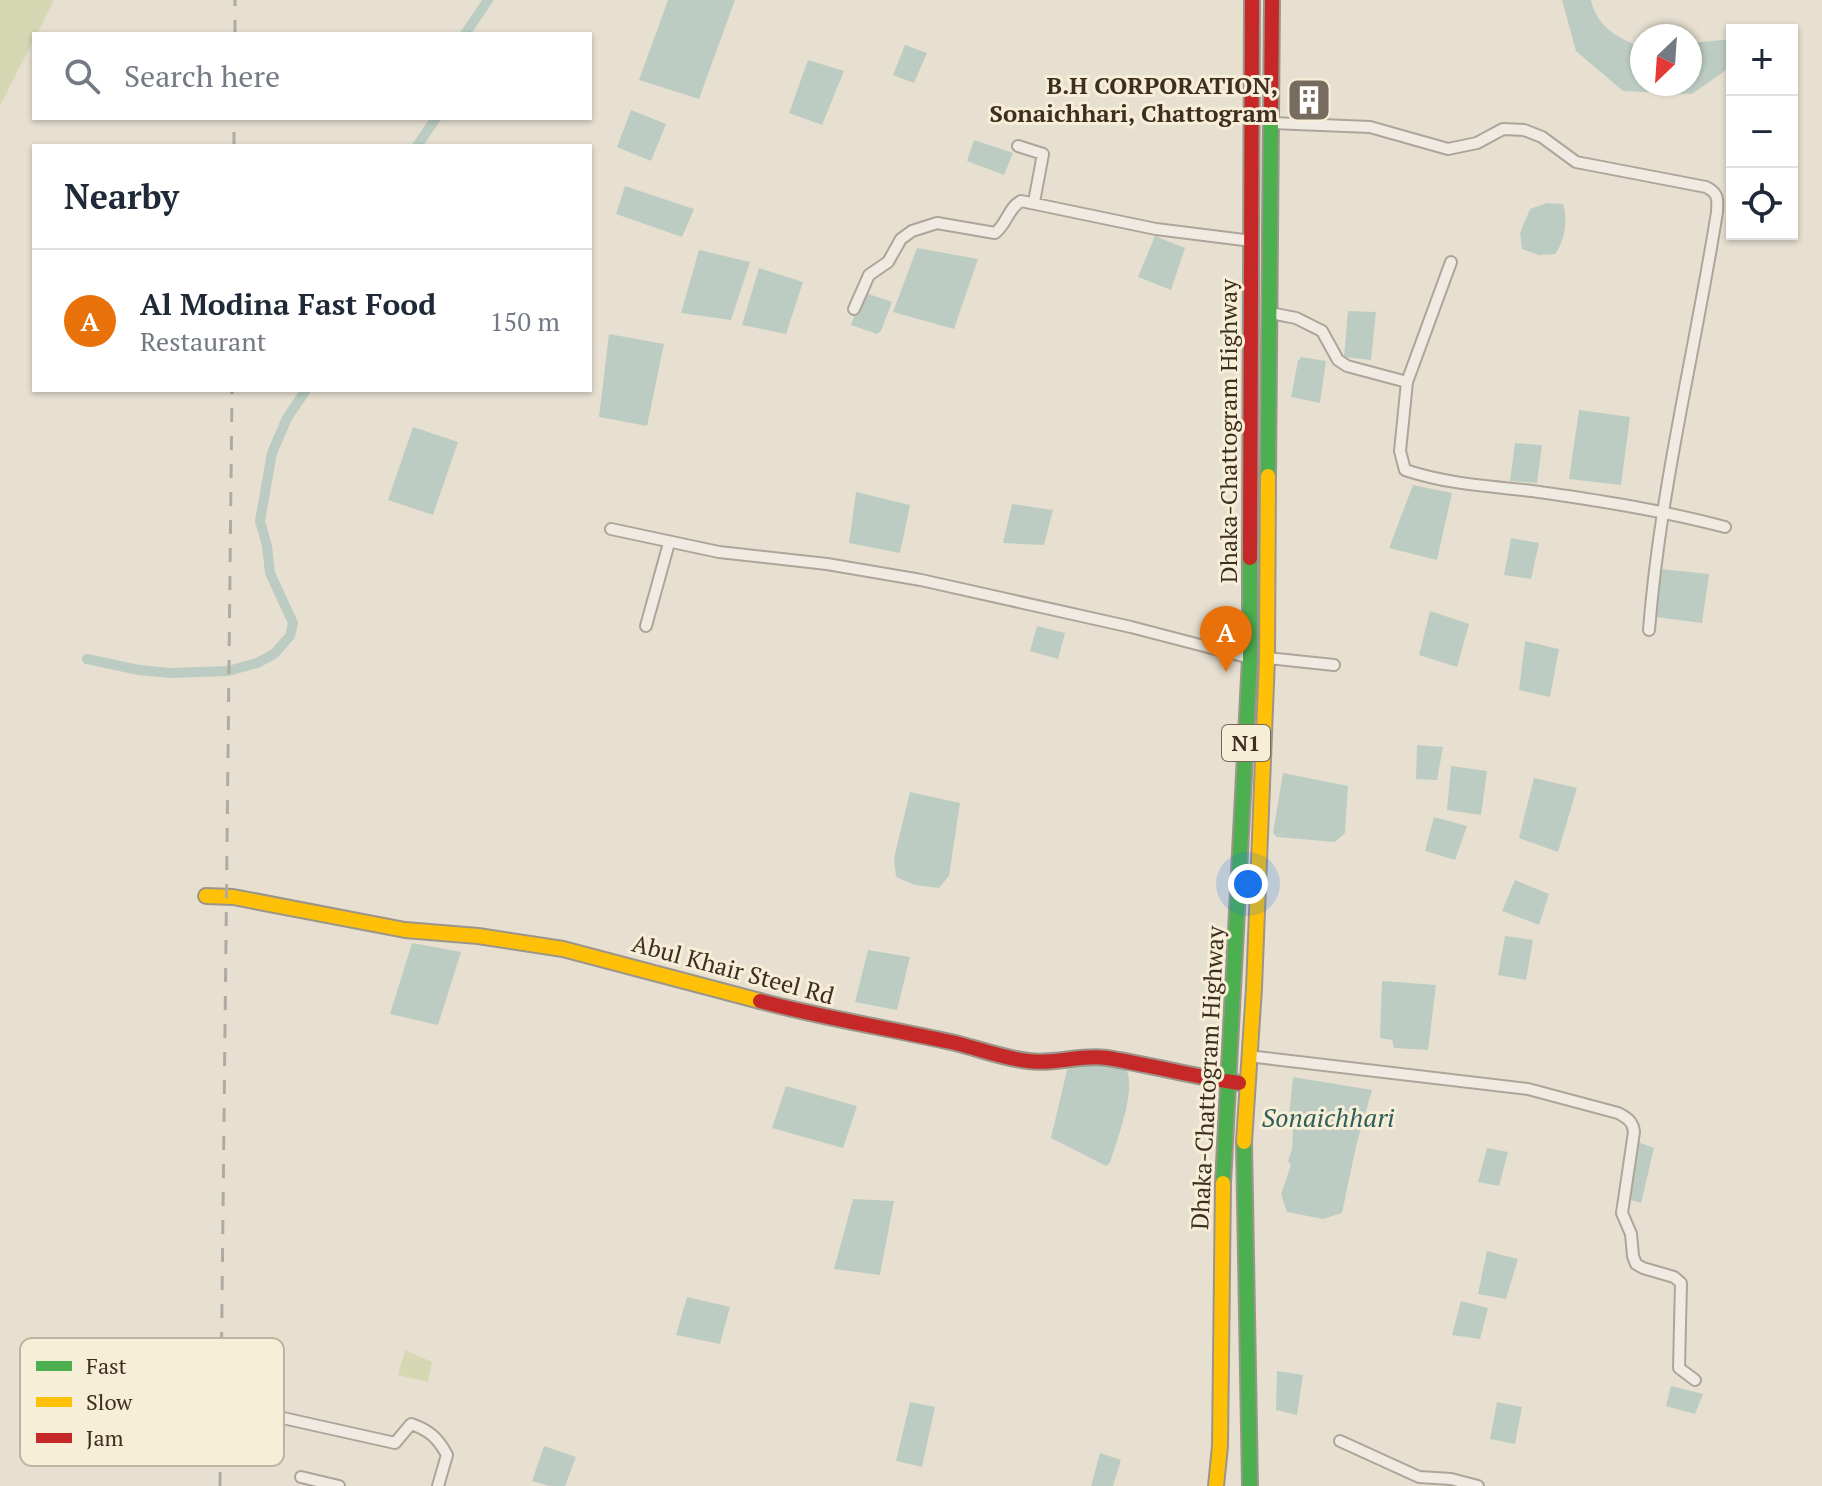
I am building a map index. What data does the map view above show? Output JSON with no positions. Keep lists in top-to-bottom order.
{
  "streets": {
    "main road": ["Dhaka-Chattogram Highway", "N1", "Abul Khair Steel Rd"]
  },
  "crossings": [
    ["Dhaka-Chattogram Highway", "Abul Khair Steel Rd"]
  ],
  "water": ["Sonaichhari"],
  "places": {
    "building": ["B.H CORPORATION, Sonaichhari, Chattogram"]
  },
  "legend": ["Fast", "Slow", "Jam"],
  "north": "bottom left",
  "page": {
    "map_buttons": ["+", "−"],
    "search": "Search here",
    "heading": "Nearby",
    "list": [
      {
        "mark": "A",
        "name": "Al Modina Fast Food",
        "note": "Restaurant",
        "value": "150 m"
      }
    ],
    "pins": "A"
  }
}
